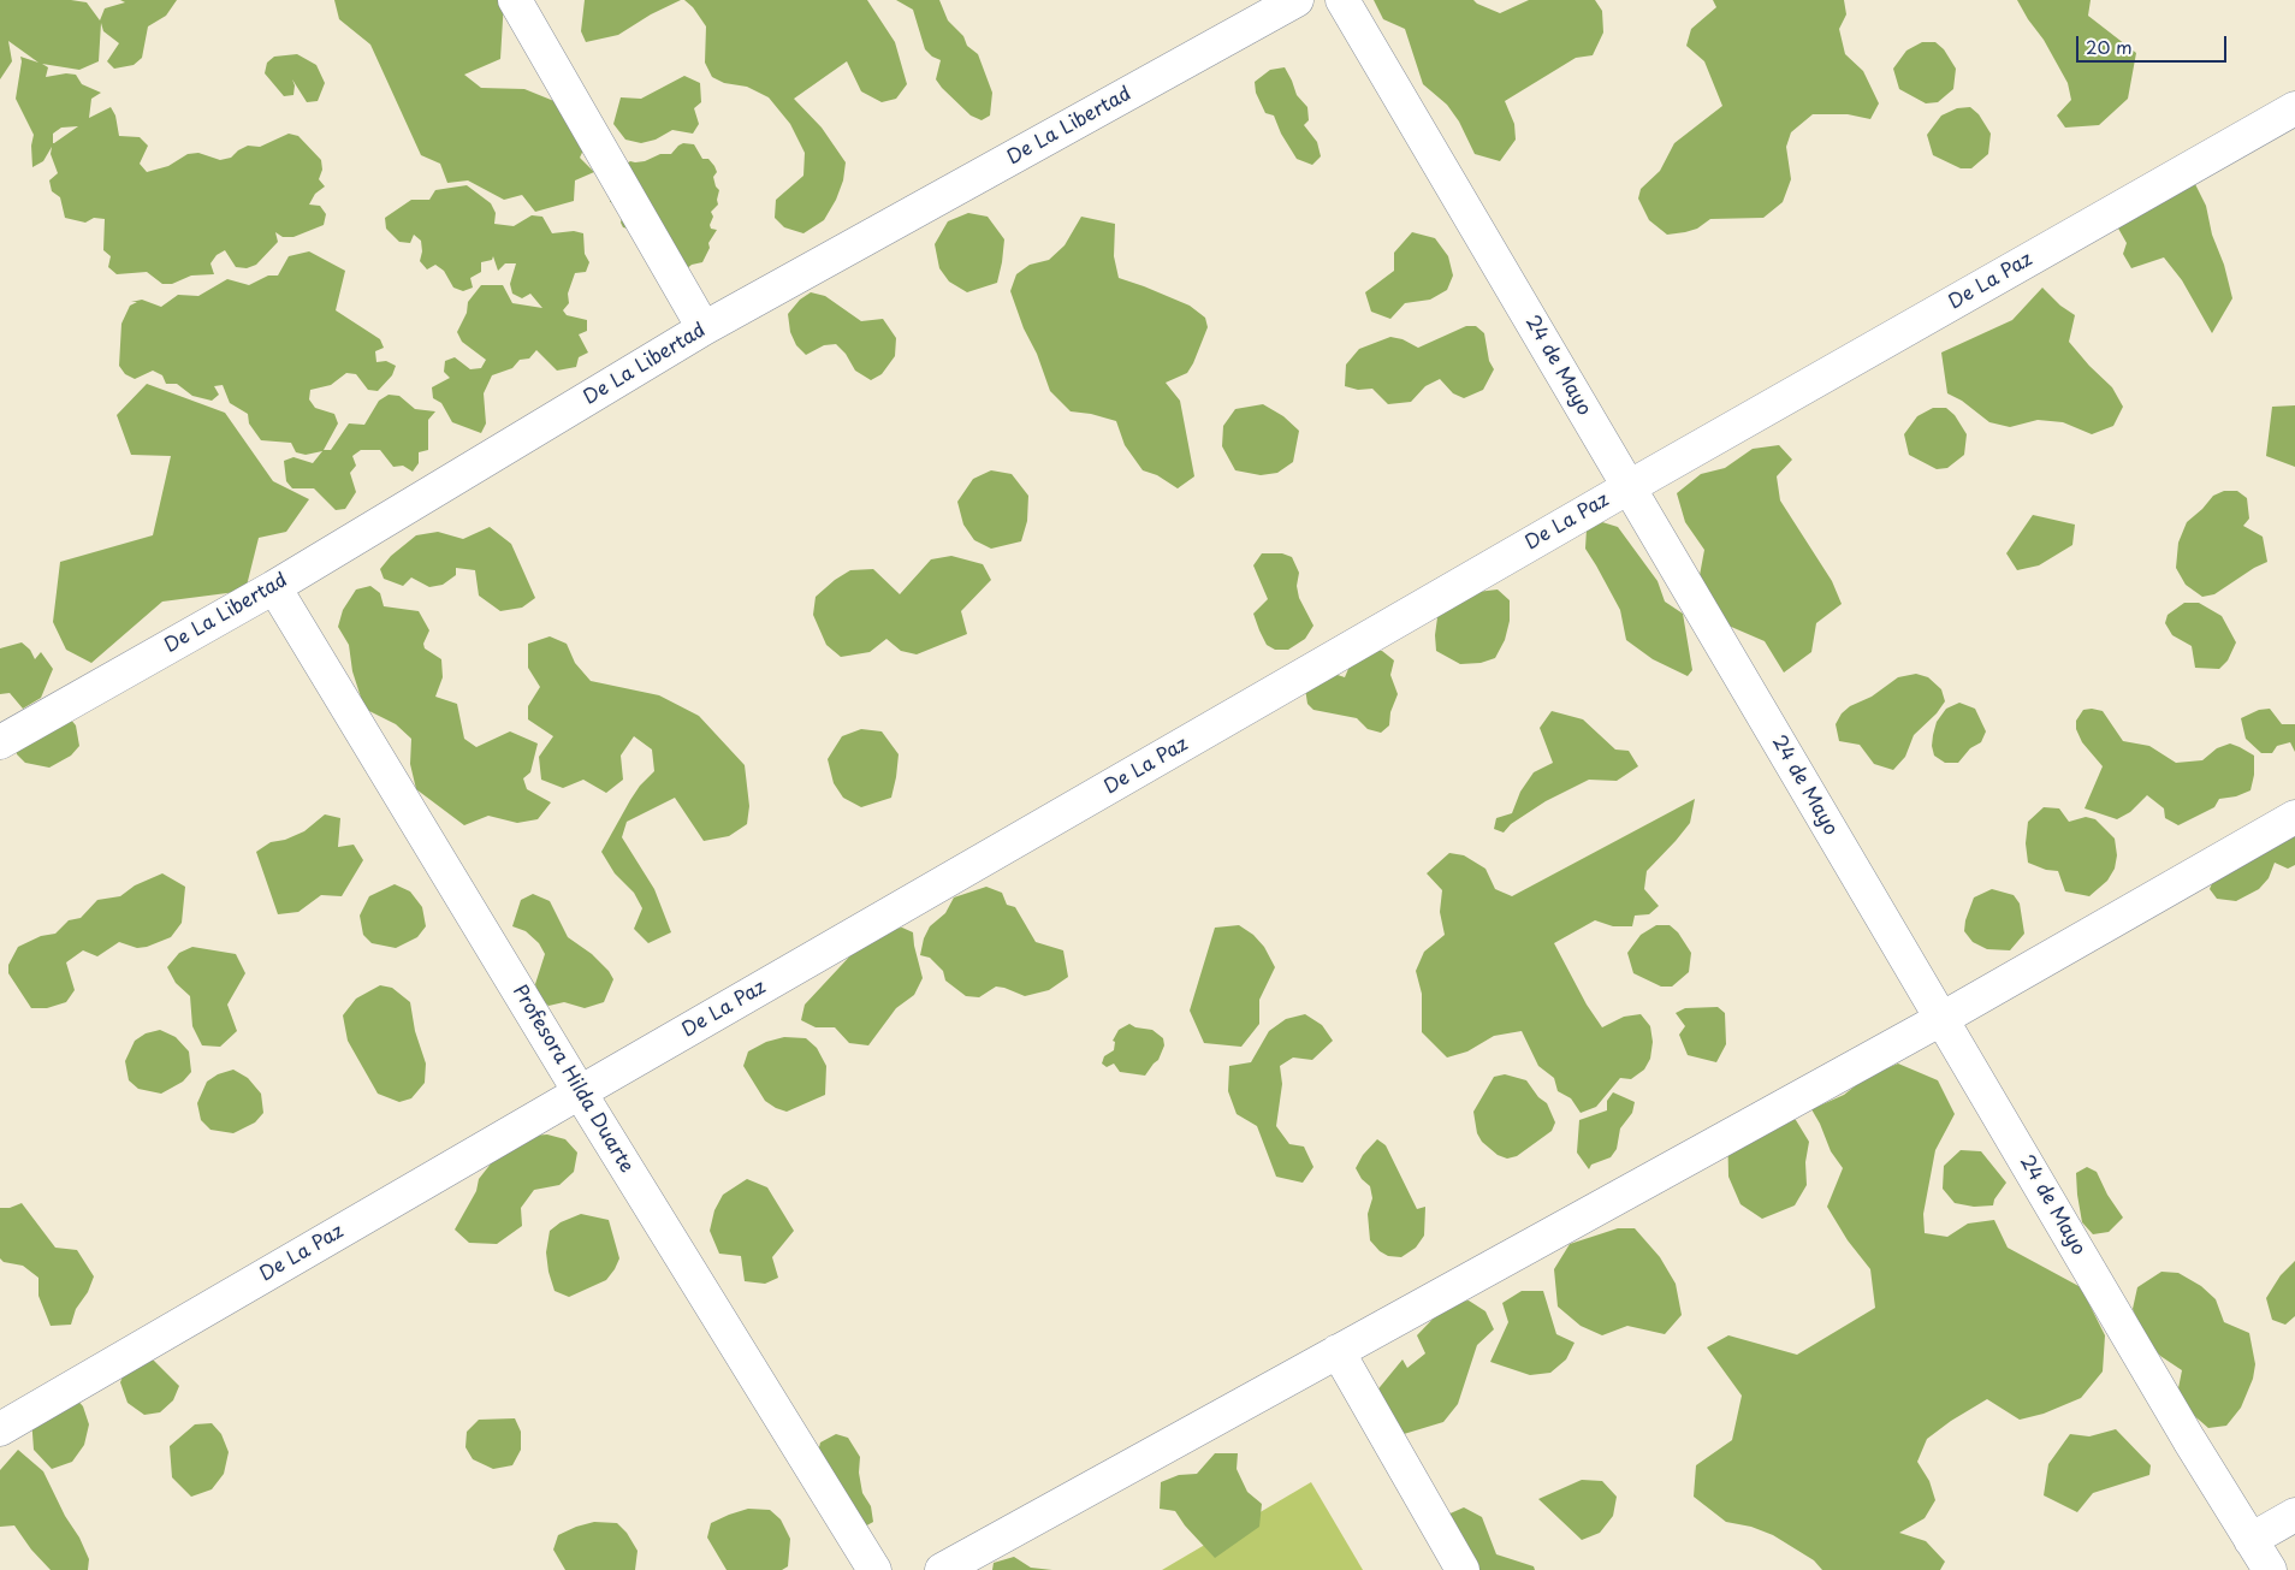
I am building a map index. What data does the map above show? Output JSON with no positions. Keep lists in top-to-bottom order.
{
  "streets": {
    "street": [
      "De La Libertad",
      "De La Paz",
      "24 de Mayo",
      "Profesora Hilda Duarte"
    ]
  },
  "crossings": [
    ["De La Libertad", "Profesora Hilda Duarte"],
    ["De La Paz", "24 de Mayo"],
    ["De La Paz", "Profesora Hilda Duarte"]
  ],
  "scale_bar": "20 m"
}
